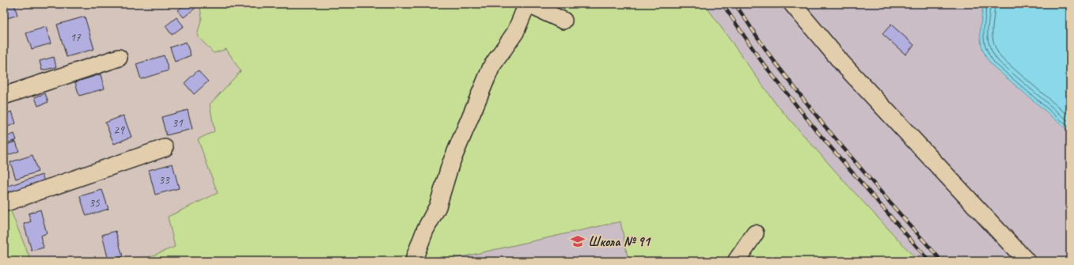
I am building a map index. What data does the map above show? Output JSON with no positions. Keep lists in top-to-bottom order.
{
  "places": {
    "school or university": ["Школа № 91"]
  },
  "house_numbers": [
    "17",
    "31",
    "29",
    "33",
    "35"
  ]
}
